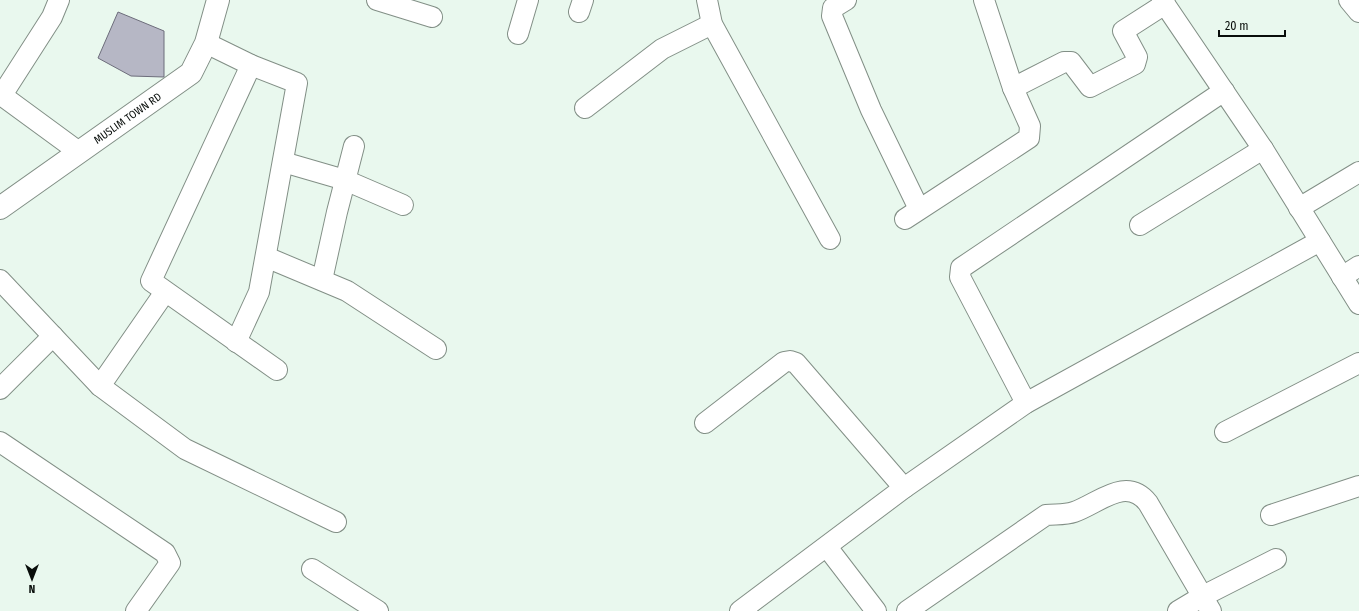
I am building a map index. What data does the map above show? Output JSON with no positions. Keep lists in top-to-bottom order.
{
  "streets": {
    "street": ["MUSLIM TOWN RD"]
  },
  "scale_bar": "20 m",
  "north": "bottom"
}
